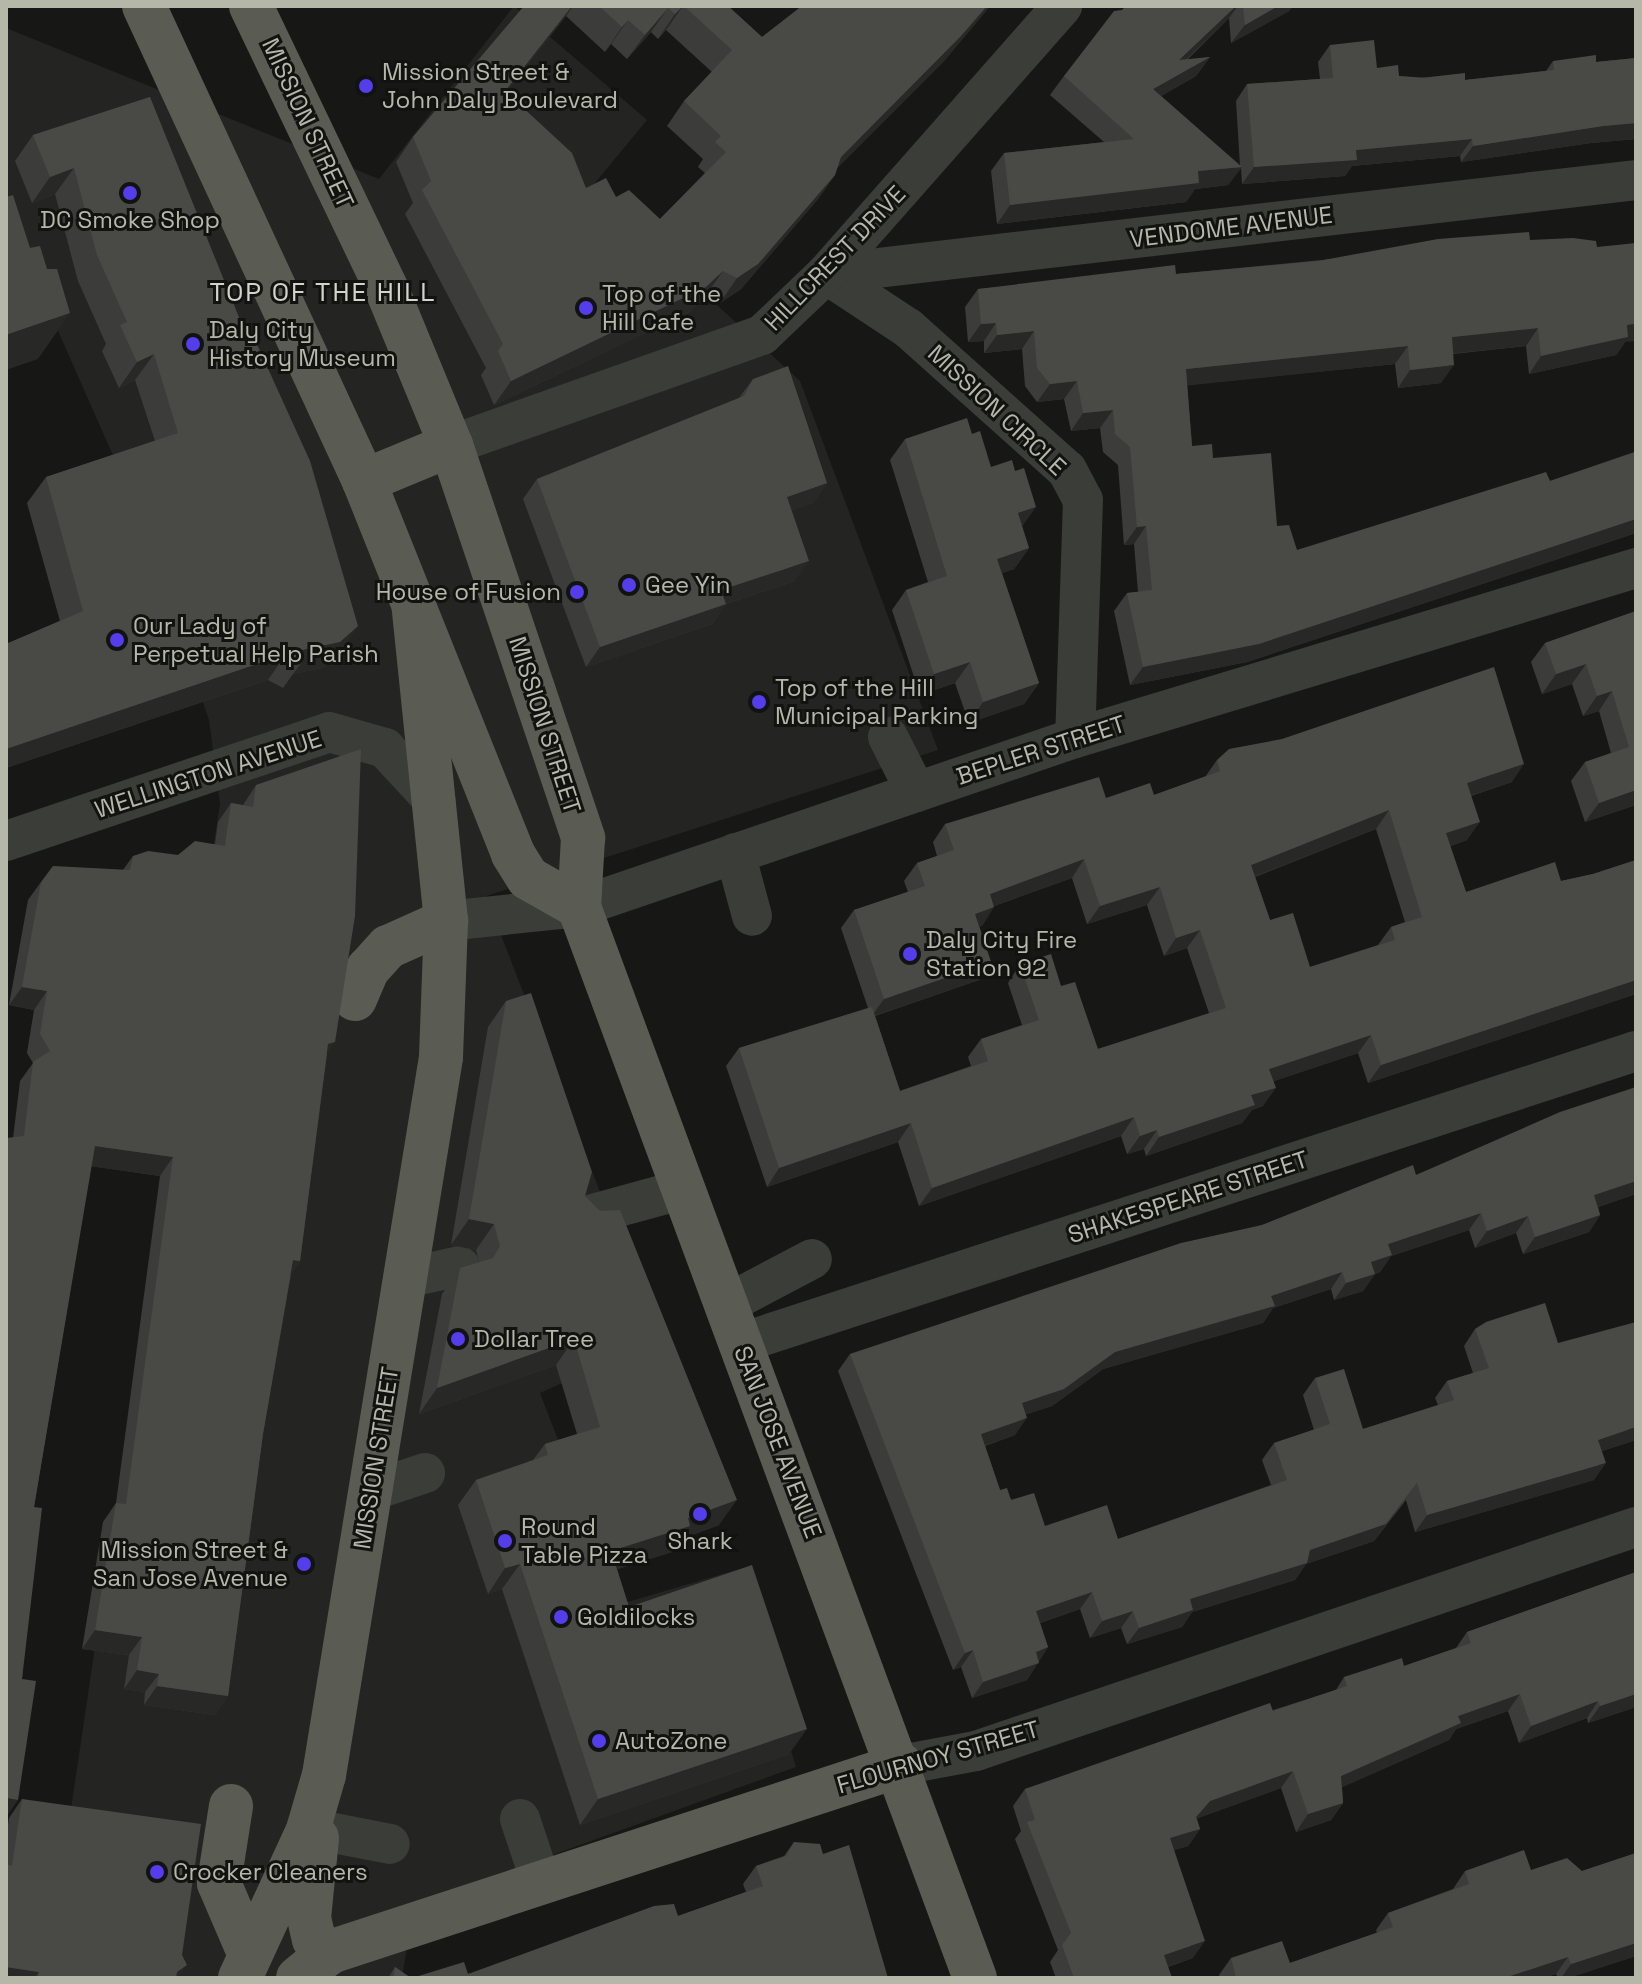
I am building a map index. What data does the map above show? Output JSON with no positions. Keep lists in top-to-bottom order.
{
  "streets": {
    "main road": ["MISSION STREET", "SAN JOSE AVENUE", "FLOURNOY STREET"],
    "street": [
      "VENDOME AVENUE",
      "HILLCREST DRIVE",
      "MISSION CIRCLE",
      "BEPLER STREET",
      "WELLINGTON AVENUE",
      "SHAKESPEARE STREET"
    ]
  },
  "crossings": [
    ["MISSION STREET", "HILLCREST DRIVE"],
    ["MISSION STREET", "BEPLER STREET"],
    ["MISSION STREET", "WELLINGTON AVENUE"],
    ["MISSION STREET", "SAN JOSE AVENUE"],
    ["VENDOME AVENUE", "HILLCREST DRIVE"],
    ["VENDOME AVENUE", "MISSION CIRCLE"],
    ["HILLCREST DRIVE", "MISSION CIRCLE"],
    ["MISSION CIRCLE", "BEPLER STREET"],
    ["BEPLER STREET", "SAN JOSE AVENUE"],
    ["SHAKESPEARE STREET", "SAN JOSE AVENUE"],
    ["SAN JOSE AVENUE", "FLOURNOY STREET"]
  ],
  "districts": ["TOP OF THE HILL"],
  "places": [
    "Mission Street & John Daly Boulevard",
    "DC Smoke Shop",
    "Top of the Hill Cafe",
    "Daly City History Museum",
    "Gee Yin",
    "House of Fusion",
    "Our Lady of Perpetual Help Parish",
    "Top of the Hill Municipal Parking",
    "Daly City Fire Station 92",
    "Dollar Tree",
    "Shark",
    "Round Table Pizza",
    "Mission Street & San Jose Avenue",
    "Goldilocks",
    "AutoZone",
    "Crocker Cleaners"
  ]
}
